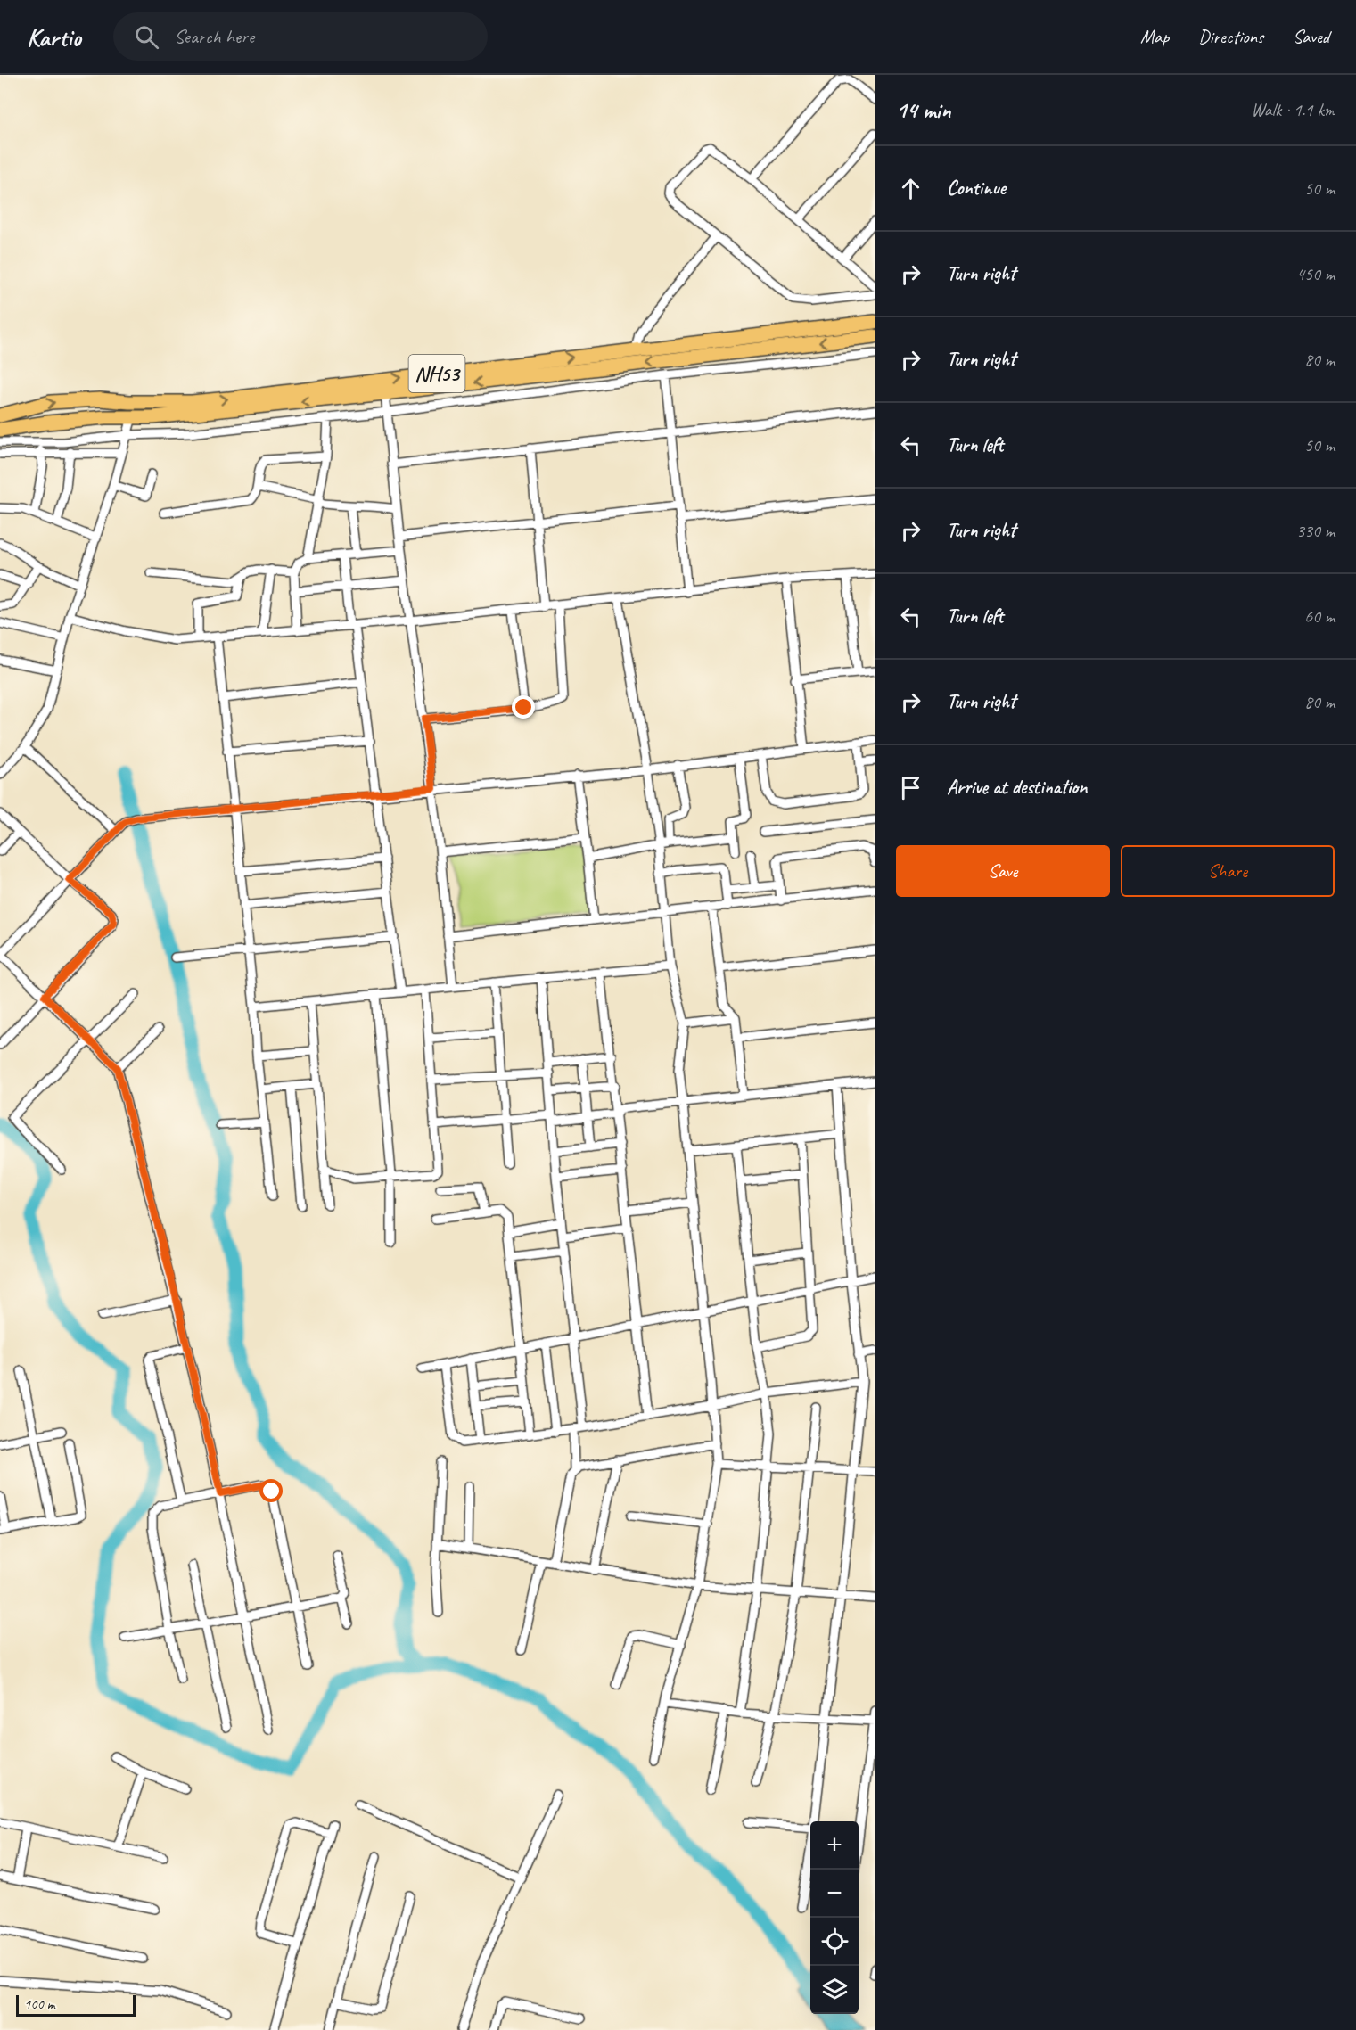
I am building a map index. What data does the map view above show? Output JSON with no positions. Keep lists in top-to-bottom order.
{
  "streets": {
    "highway": ["NH53"]
  },
  "scale_bar": "100 m",
  "page": {
    "header": "Kartio",
    "search": "Search here",
    "nav": ["Map", "Directions", "Saved"],
    "heading": ["14 min", "Walk · 1.1 km"],
    "list": [
      ["Continue", "50 m"],
      ["Turn right", "450 m"],
      ["Turn right", "80 m"],
      ["Turn left", "50 m"],
      ["Turn right", "330 m"],
      ["Turn left", "60 m"],
      ["Turn right", "80 m"],
      "Arrive at destination"
    ],
    "buttons": ["Save", "Share"],
    "map_buttons": ["+", "−"],
    "scale": "100 m"
  }
}
